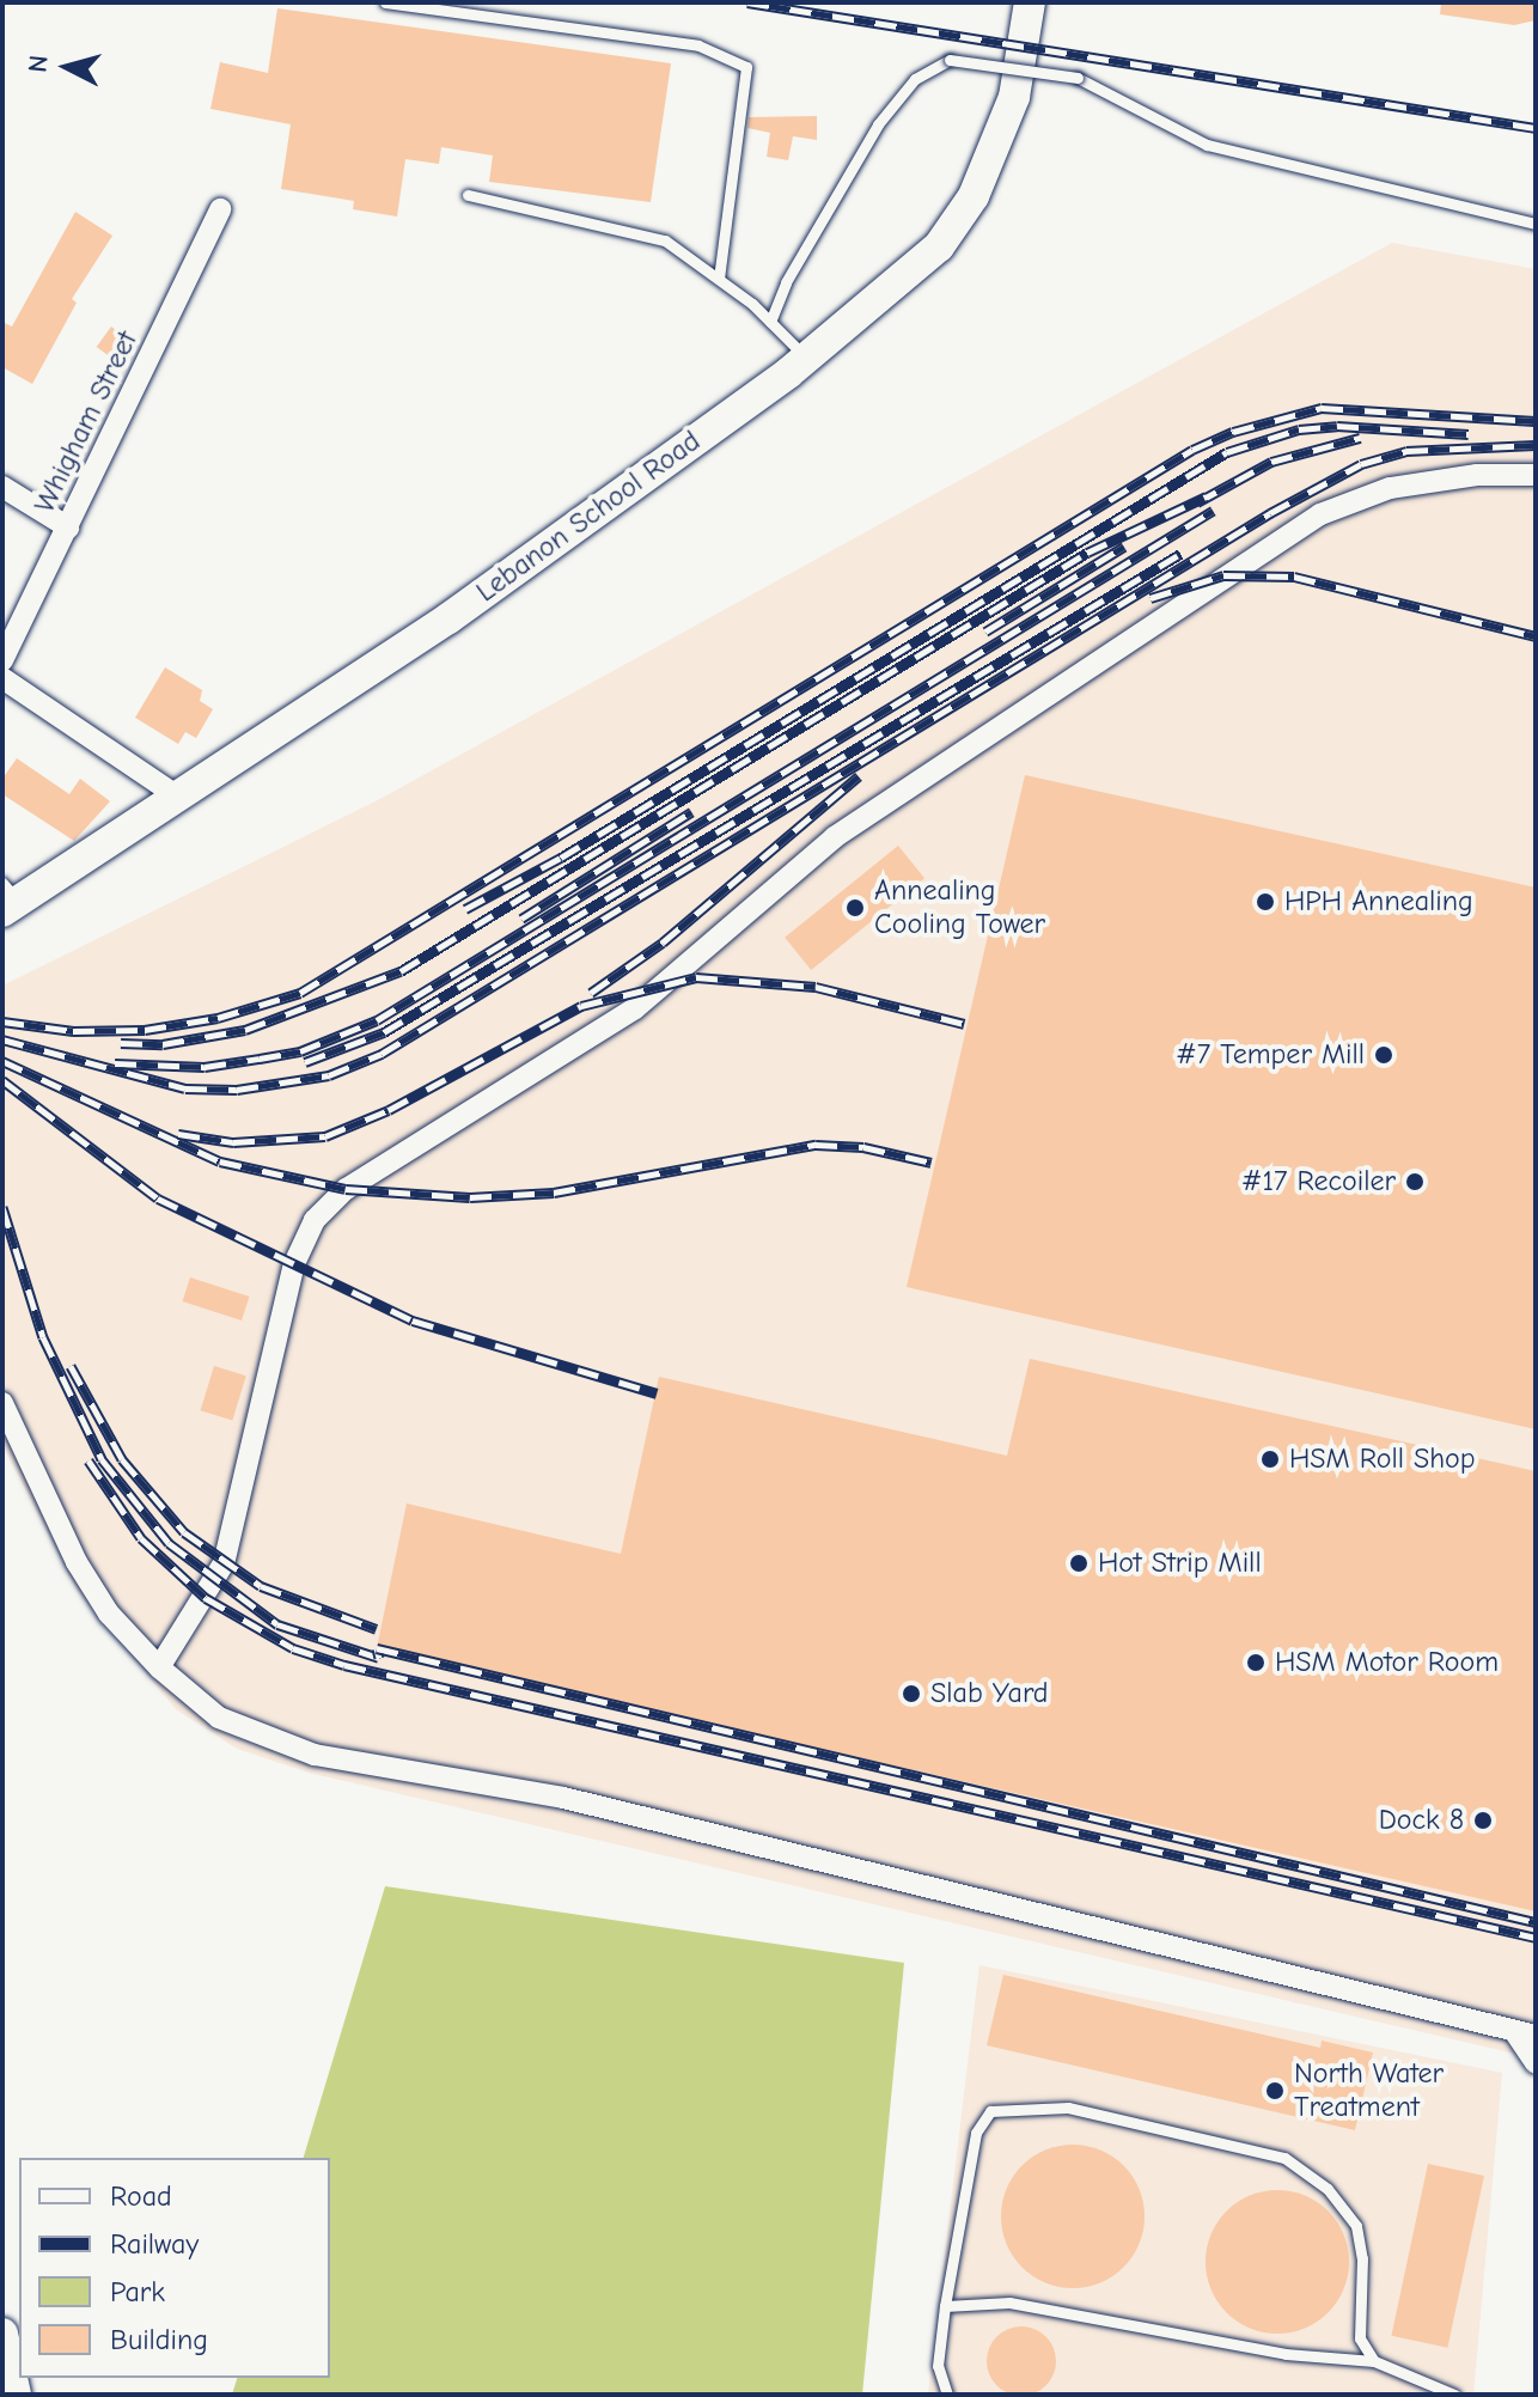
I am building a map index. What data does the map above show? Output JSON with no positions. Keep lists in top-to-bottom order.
{
  "streets": {
    "street": ["Whigham Street", "Lebanon School Road"]
  },
  "places": [
    "HPH Annealing",
    "Annealing Cooling Tower",
    "#7 Temper Mill",
    "#17 Recoiler",
    "HSM Roll Shop",
    "Hot Strip Mill",
    "HSM Motor Room",
    "Slab Yard",
    "Dock 8",
    "North Water Treatment"
  ],
  "legend": [
    "Road",
    "Railway",
    "Park",
    "Building"
  ],
  "north": "left"
}
